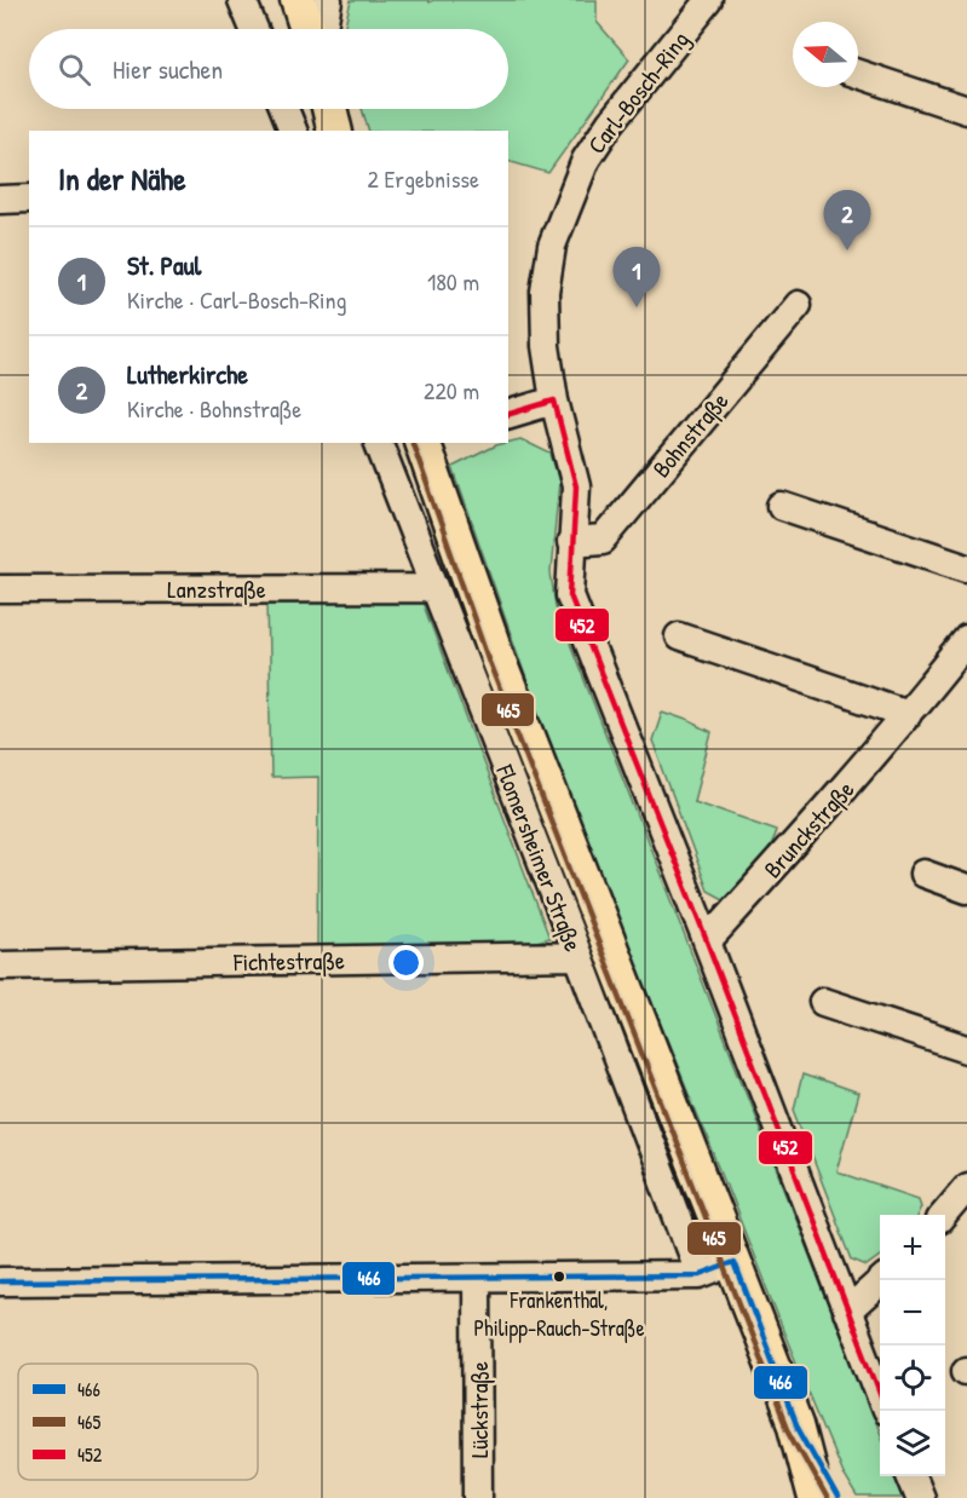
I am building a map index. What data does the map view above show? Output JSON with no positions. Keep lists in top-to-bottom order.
{
  "streets": {
    "main road": ["Flomersheimer Straße"],
    "street": [
      "Carl-Bosch-Ring",
      "Bohnstraße",
      "Lanzstraße",
      "Brunckstraße",
      "Fichtestraße",
      "Lückstraße"
    ]
  },
  "crossings": [
    ["Carl-Bosch-Ring", "Bohnstraße"],
    ["Carl-Bosch-Ring", "Brunckstraße"],
    ["Lanzstraße", "Flomersheimer Straße"],
    ["Flomersheimer Straße", "Fichtestraße"]
  ],
  "places": ["Frankenthal, Philipp-Rauch-Straße"],
  "lines": ["transit line 452", "transit line 465", "transit line 466"],
  "legend": ["466", "465", "452"],
  "north": "left",
  "page": {
    "search": "Hier suchen",
    "heading": ["In der Nähe", "2 Ergebnisse"],
    "pins": ["2", "1"],
    "list": [
      {
        "mark": "1",
        "name": "St. Paul",
        "note": "Kirche · Carl-Bosch-Ring",
        "value": "180 m"
      },
      {
        "mark": "2",
        "name": "Lutherkirche",
        "note": "Kirche · Bohnstraße",
        "value": "220 m"
      }
    ],
    "map_buttons": ["+", "−"]
  }
}
